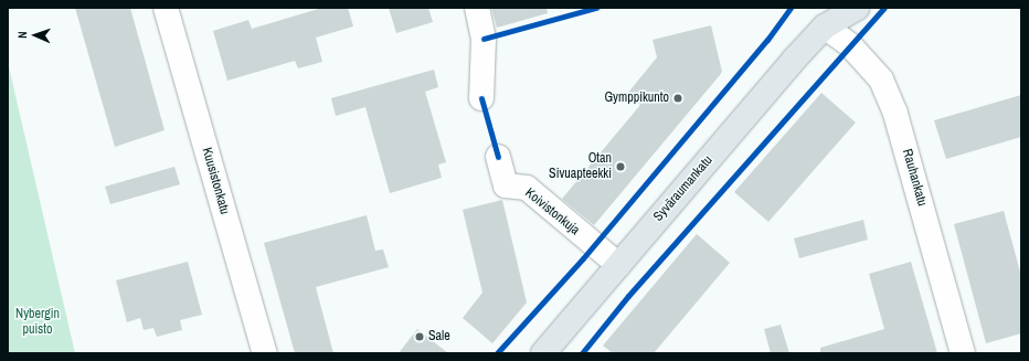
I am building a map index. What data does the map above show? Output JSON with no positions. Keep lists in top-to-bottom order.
{
  "streets": {
    "main road": ["Syväraumankatu"],
    "street": ["Rauhankatu", "Kuusistonkatu", "Koivistonkuja"]
  },
  "crossings": [
    ["Rauhankatu", "Syväraumankatu"],
    ["Syväraumankatu", "Koivistonkuja"]
  ],
  "parks": ["Nybergin puisto"],
  "places": ["Gymppikunto", "Otan Sivuapteekki", "Sale"],
  "north": "left"
}
